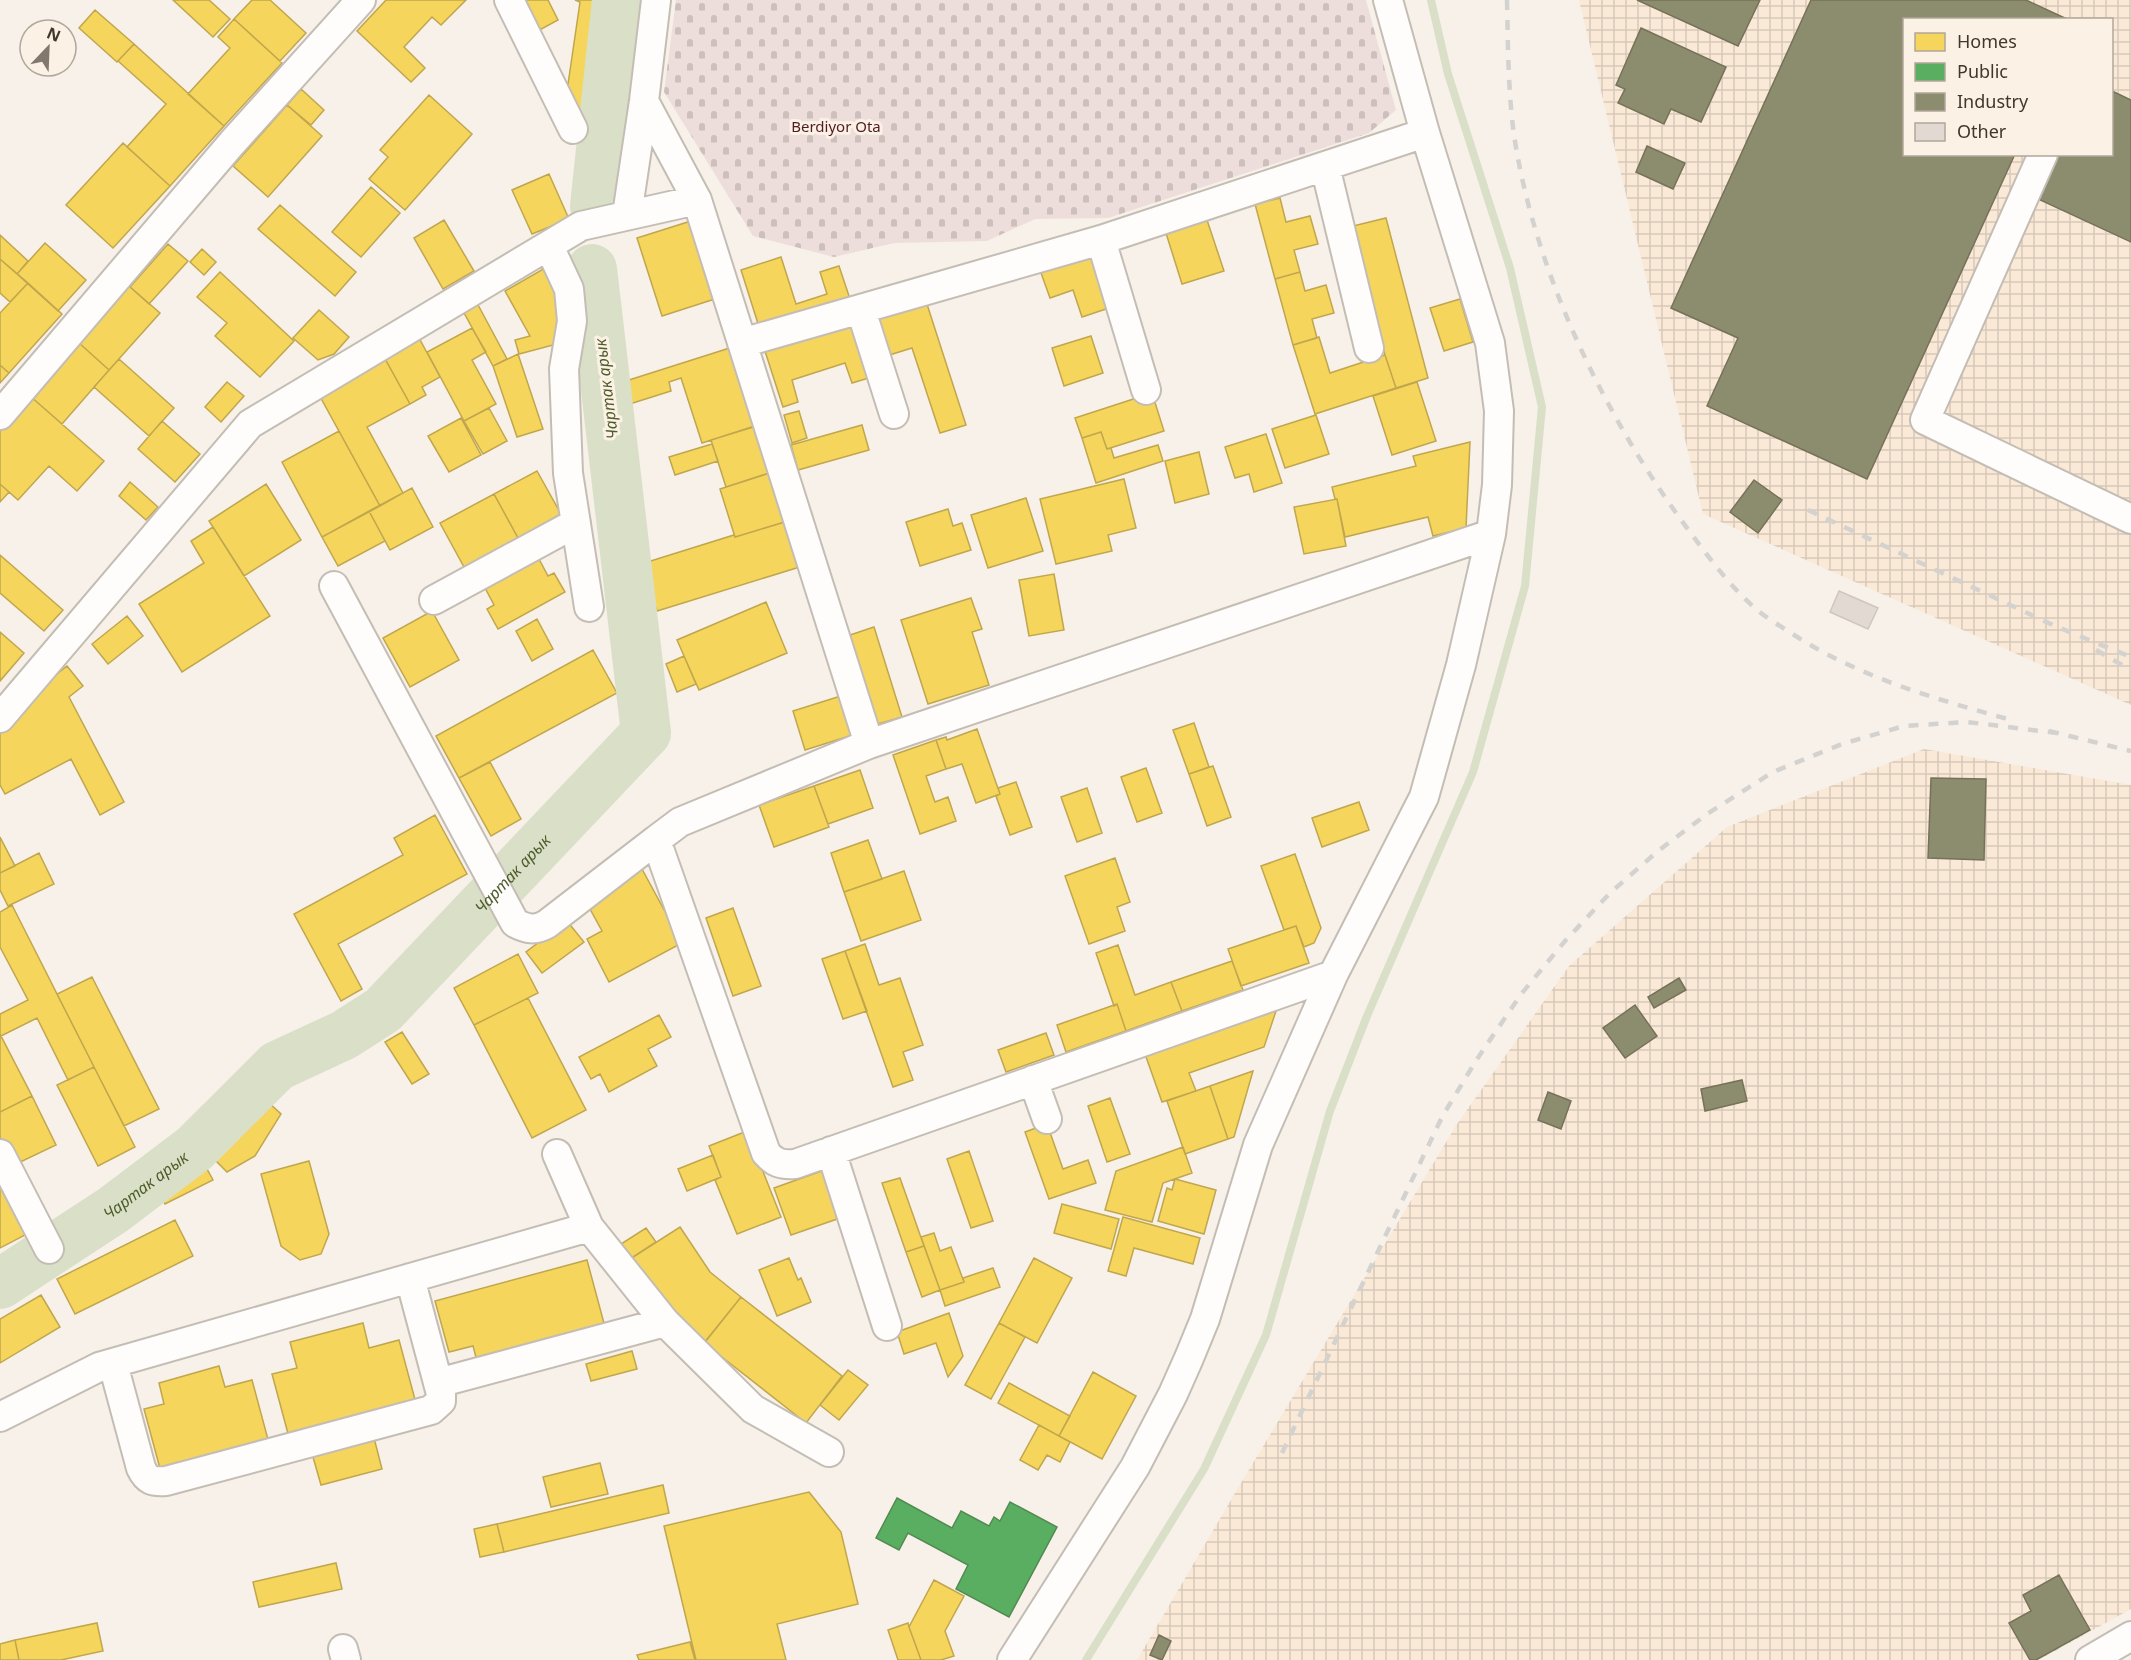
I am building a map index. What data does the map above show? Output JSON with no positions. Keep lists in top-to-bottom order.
{
  "water": ["Чартак арык"],
  "parks": ["Berdiyor Ota"],
  "legend": [
    "Homes",
    "Public",
    "Industry",
    "Other"
  ],
  "north": "top right"
}
